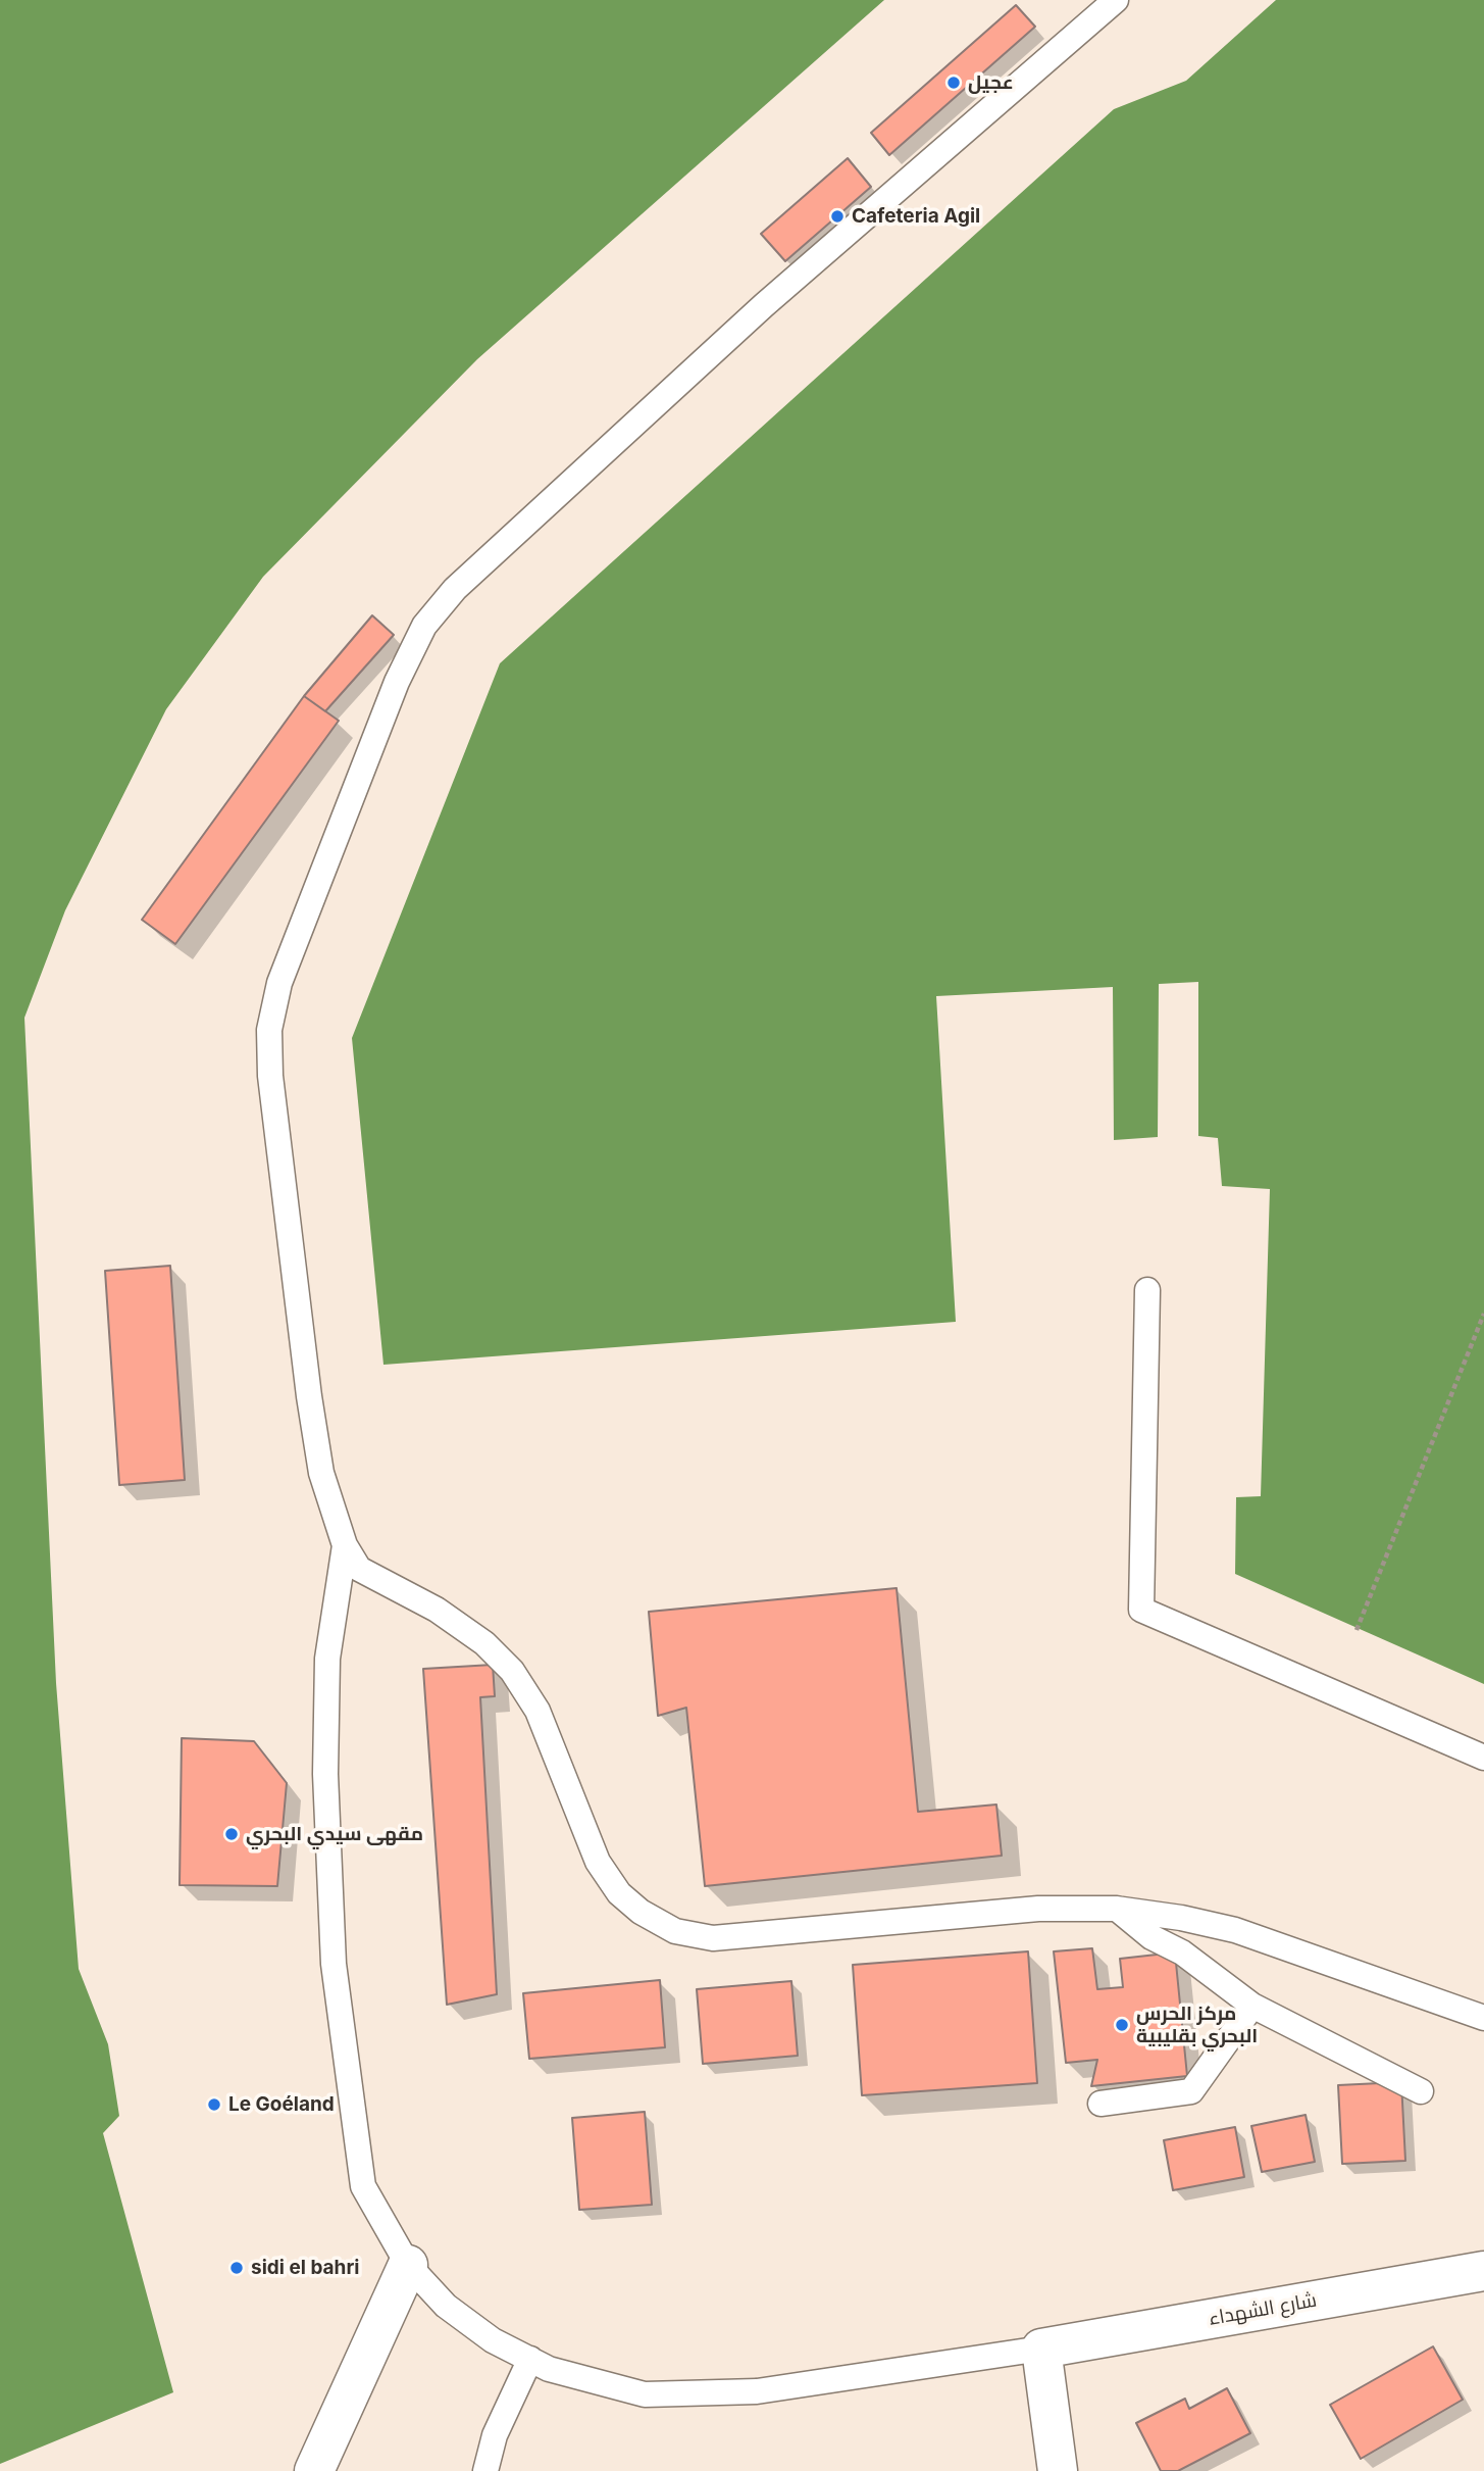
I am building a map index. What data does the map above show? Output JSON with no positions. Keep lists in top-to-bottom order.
{
  "streets": {
    "street": ["شارع الشهداء"]
  },
  "places": [
    "عجيل",
    "Cafeteria Agil",
    "مقهى سيدي البحري",
    "مركز الحرس البحري بقليبية",
    "Le Goéland",
    "sidi el bahri"
  ]
}
